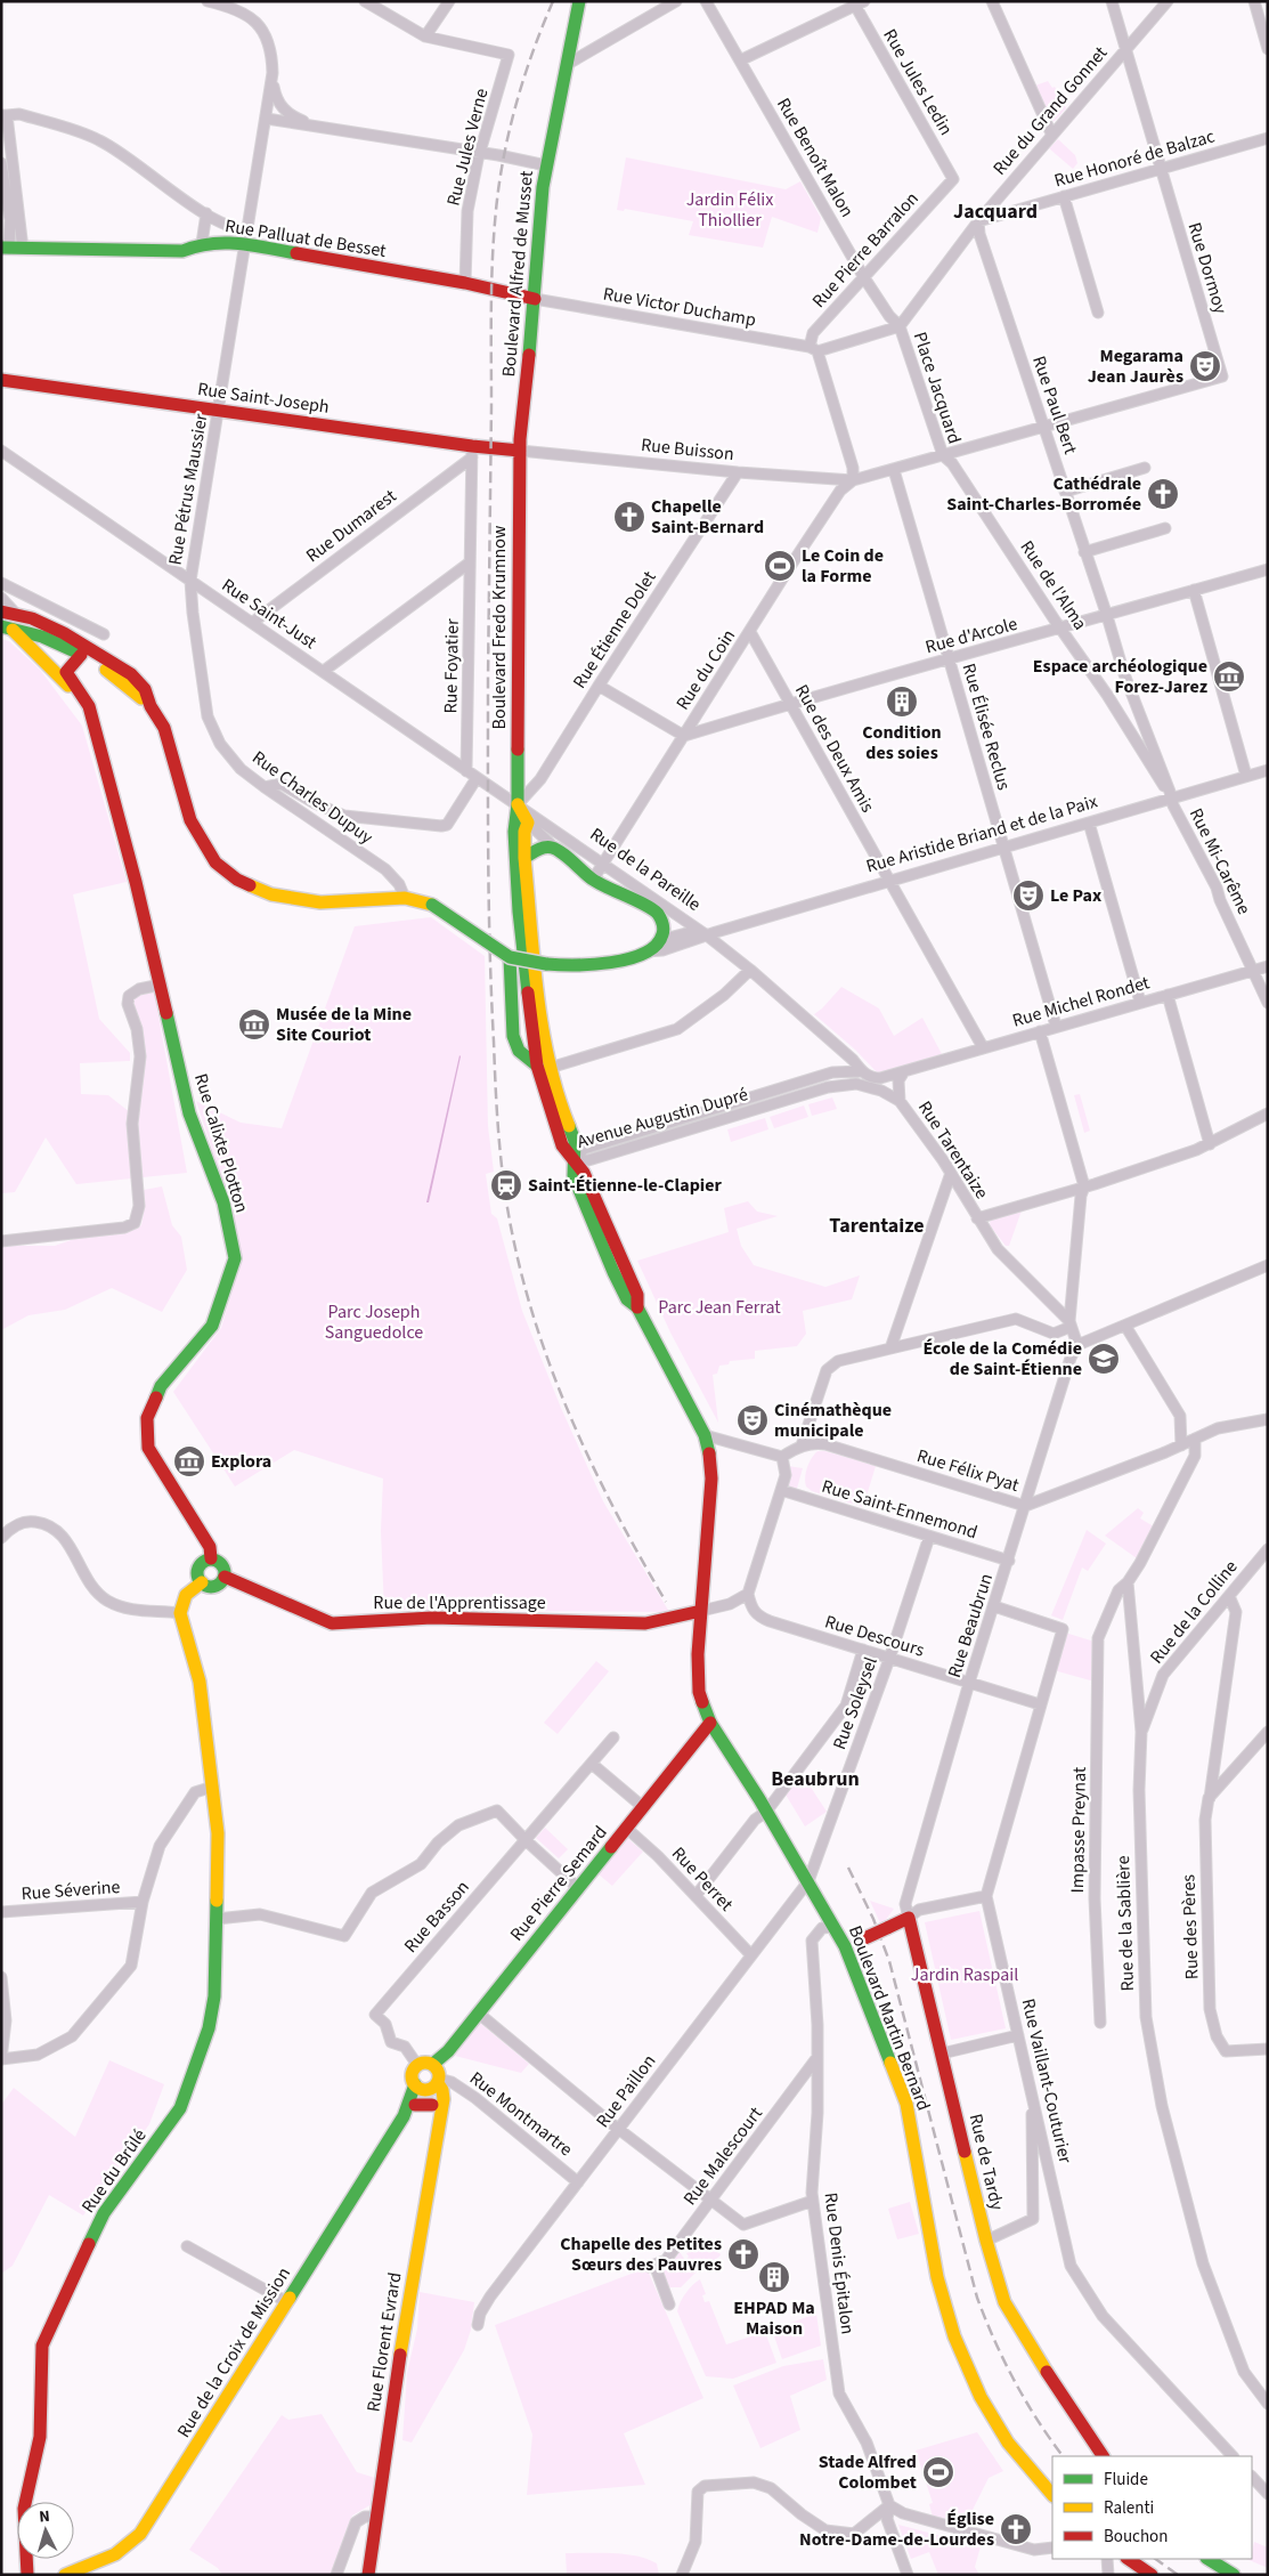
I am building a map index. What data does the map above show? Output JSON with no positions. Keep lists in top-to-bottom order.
{
  "streets": {
    "main road": [
      "Rue Palluat de Besset",
      "Boulevard Alfred de Musset",
      "Rue Saint-Joseph",
      "Boulevard Fredo Krumnow",
      "Rue Aristide Briand et de la Paix",
      "Rue de la Pareille",
      "Rue Calixte Plotton",
      "Rue de l'Apprentissage",
      "Rue Pierre Semard",
      "Boulevard Martin Bernard",
      "Rue de Tardy",
      "Rue du Brûlé",
      "Rue Florent Evrard",
      "Rue de la Croix de Mission"
    ],
    "street": [
      "Rue Jules Ledin",
      "Rue du Grand Gonnet",
      "Rue Jules Verne",
      "Rue Benoît Malon",
      "Rue Honoré de Balzac",
      "Rue Pierre Barralon",
      "Rue Dormoy",
      "Rue Victor Duchamp",
      "Place Jacquard",
      "Rue Paul Bert",
      "Rue Buisson",
      "Rue Pétrus Maussier",
      "Rue Dumarest",
      "Rue de l'Alma",
      "Rue Saint-Just",
      "Rue Étienne Dolet",
      "Rue d'Arcole",
      "Rue Foyatier",
      "Rue du Coin",
      "Rue Élisée Reclus",
      "Rue des Deux Amis",
      "Rue Charles Dupuy",
      "Rue Mi-Carême",
      "Rue Michel Rondet",
      "Avenue Augustin Dupré",
      "Rue Tarentaize",
      "Rue Félix Pyat",
      "Rue Saint-Ennemond",
      "Rue de la Colline",
      "Rue Beaubrun",
      "Rue Descours",
      "Rue Soleysel",
      "Impasse Preynat",
      "Rue Perret",
      "Rue Séverine",
      "Rue Basson",
      "Rue de la Sablière",
      "Rue des Pères",
      "Rue Vaillant-Couturier",
      "Rue Paillon",
      "Rue Montmartre",
      "Rue Malescourt",
      "Rue Denis Épitalon"
    ]
  },
  "crossings": [
    ["Rue Jules Ledin", "Rue Pierre Barralon"],
    ["Rue du Grand Gonnet", "Rue Benoît Malon"],
    ["Rue du Grand Gonnet", "Rue Honoré de Balzac"],
    ["Rue du Grand Gonnet", "Rue Dormoy"],
    ["Rue du Grand Gonnet", "Place Jacquard"],
    ["Rue du Grand Gonnet", "Rue Paul Bert"],
    ["Rue Jules Verne", "Rue Palluat de Besset"],
    ["Rue Benoît Malon", "Rue Pierre Barralon"],
    ["Rue Benoît Malon", "Place Jacquard"],
    ["Rue Honoré de Balzac", "Rue Dormoy"],
    ["Rue Honoré de Balzac", "Rue Paul Bert"],
    ["Rue Palluat de Besset", "Boulevard Alfred de Musset"],
    ["Rue Palluat de Besset", "Rue Victor Duchamp"],
    ["Rue Palluat de Besset", "Rue Pétrus Maussier"],
    ["Rue Pierre Barralon", "Rue Victor Duchamp"],
    ["Rue Pierre Barralon", "Place Jacquard"],
    ["Rue Dormoy", "Rue Paul Bert"],
    ["Boulevard Alfred de Musset", "Rue Victor Duchamp"],
    ["Boulevard Alfred de Musset", "Rue Saint-Joseph"],
    ["Boulevard Alfred de Musset", "Rue Buisson"],
    ["Boulevard Alfred de Musset", "Boulevard Fredo Krumnow"],
    ["Rue Victor Duchamp", "Place Jacquard"],
    ["Place Jacquard", "Rue Buisson"],
    ["Place Jacquard", "Rue de l'Alma"],
    ["Place Jacquard", "Rue du Coin"],
    ["Place Jacquard", "Rue Élisée Reclus"],
    ["Rue Saint-Joseph", "Rue Buisson"],
    ["Rue Saint-Joseph", "Rue Pétrus Maussier"],
    ["Rue Saint-Joseph", "Rue Dumarest"],
    ["Rue Saint-Joseph", "Boulevard Fredo Krumnow"],
    ["Rue Saint-Joseph", "Rue Foyatier"],
    ["Rue Paul Bert", "Rue de l'Alma"],
    ["Rue Paul Bert", "Rue d'Arcole"],
    ["Rue Paul Bert", "Rue Aristide Briand et de la Paix"],
    ["Rue Paul Bert", "Rue Mi-Carême"],
    ["Rue Buisson", "Boulevard Fredo Krumnow"],
    ["Rue Buisson", "Rue Étienne Dolet"],
    ["Rue Buisson", "Rue du Coin"],
    ["Rue Pétrus Maussier", "Rue Saint-Just"],
    ["Rue Pétrus Maussier", "Rue Charles Dupuy"],
    ["Rue Dumarest", "Rue Saint-Just"],
    ["Rue Dumarest", "Rue Foyatier"],
    ["Rue de l'Alma", "Rue d'Arcole"],
    ["Rue de l'Alma", "Rue Aristide Briand et de la Paix"],
    ["Rue de l'Alma", "Rue Mi-Carême"],
    ["Rue Saint-Just", "Boulevard Fredo Krumnow"],
    ["Rue Saint-Just", "Rue Étienne Dolet"],
    ["Rue Saint-Just", "Rue Foyatier"],
    ["Rue Saint-Just", "Rue Charles Dupuy"],
    ["Rue Saint-Just", "Rue de la Pareille"],
    ["Boulevard Fredo Krumnow", "Rue Étienne Dolet"],
    ["Boulevard Fredo Krumnow", "Rue de la Pareille"],
    ["Boulevard Fredo Krumnow", "Boulevard Martin Bernard"],
    ["Rue Étienne Dolet", "Rue de la Pareille"],
    ["Rue d'Arcole", "Rue du Coin"],
    ["Rue d'Arcole", "Rue Élisée Reclus"],
    ["Rue d'Arcole", "Rue des Deux Amis"],
    ["Rue du Coin", "Rue des Deux Amis"],
    ["Rue du Coin", "Rue de la Pareille"],
    ["Rue Élisée Reclus", "Rue Aristide Briand et de la Paix"],
    ["Rue Élisée Reclus", "Rue Michel Rondet"],
    ["Rue des Deux Amis", "Rue Aristide Briand et de la Paix"],
    ["Rue des Deux Amis", "Rue Michel Rondet"],
    ["Rue Aristide Briand et de la Paix", "Rue Mi-Carême"],
    ["Rue Aristide Briand et de la Paix", "Rue de la Pareille"],
    ["Rue Mi-Carême", "Rue Michel Rondet"],
    ["Rue Michel Rondet", "Avenue Augustin Dupré"],
    ["Avenue Augustin Dupré", "Rue Tarentaize"],
    ["Avenue Augustin Dupré", "Boulevard Martin Bernard"],
    ["Rue Calixte Plotton", "Rue de l'Apprentissage"],
    ["Rue Tarentaize", "Rue Beaubrun"],
    ["Rue Félix Pyat", "Rue Beaubrun"],
    ["Rue Saint-Ennemond", "Rue Beaubrun"],
    ["Rue Saint-Ennemond", "Rue Soleysel"],
    ["Rue de l'Apprentissage", "Boulevard Martin Bernard"],
    ["Rue de la Colline", "Rue de la Sablière"],
    ["Rue de la Colline", "Rue des Pères"],
    ["Rue Beaubrun", "Rue Descours"],
    ["Rue Beaubrun", "Rue Vaillant-Couturier"],
    ["Rue Beaubrun", "Rue de Tardy"],
    ["Rue Descours", "Rue Soleysel"],
    ["Rue Descours", "Rue Vaillant-Couturier"],
    ["Rue Soleysel", "Boulevard Martin Bernard"],
    ["Rue Soleysel", "Rue Paillon"],
    ["Impasse Preynat", "Rue de la Sablière"],
    ["Rue Perret", "Rue Pierre Semard"],
    ["Rue Perret", "Rue Paillon"],
    ["Rue Pierre Semard", "Boulevard Martin Bernard"],
    ["Boulevard Martin Bernard", "Rue Paillon"],
    ["Boulevard Martin Bernard", "Rue Denis Épitalon"],
    ["Rue Paillon", "Rue Montmartre"],
    ["Rue Montmartre", "Rue Florent Evrard"],
    ["Rue Montmartre", "Rue de la Croix de Mission"],
    ["Rue Malescourt", "Rue Denis Épitalon"],
    ["Rue Florent Evrard", "Rue de la Croix de Mission"]
  ],
  "districts": ["Jacquard", "Tarentaize", "Beaubrun"],
  "parks": [
    "Jardin Félix Thiollier",
    "Parc Jean Ferrat",
    "Parc Joseph Sanguedolce",
    "Jardin Raspail"
  ],
  "places": {
    "theatre": ["Megarama Jean Jaurès", "Le Pax", "Cinémathèque municipale"],
    "church": [
      "Cathédrale Saint-Charles-Borromée",
      "Chapelle Saint-Bernard",
      "Chapelle des Petites Sœurs des Pauvres",
      "Église Notre-Dame-de-Lourdes"
    ],
    "sports": ["Le Coin de la Forme", "Stade Alfred Colombet"],
    "museum": ["Espace archéologique Forez-Jarez", "Musée de la Mine Site Couriot", "Explora"],
    "building": ["Condition des soies", "EHPAD Ma Maison"],
    "station": ["Saint-Étienne-le-Clapier"],
    "school or university": ["École de la Comédie de Saint-Étienne"]
  },
  "legend": ["Fluide", "Ralenti", "Bouchon"],
  "north": "top"
}
